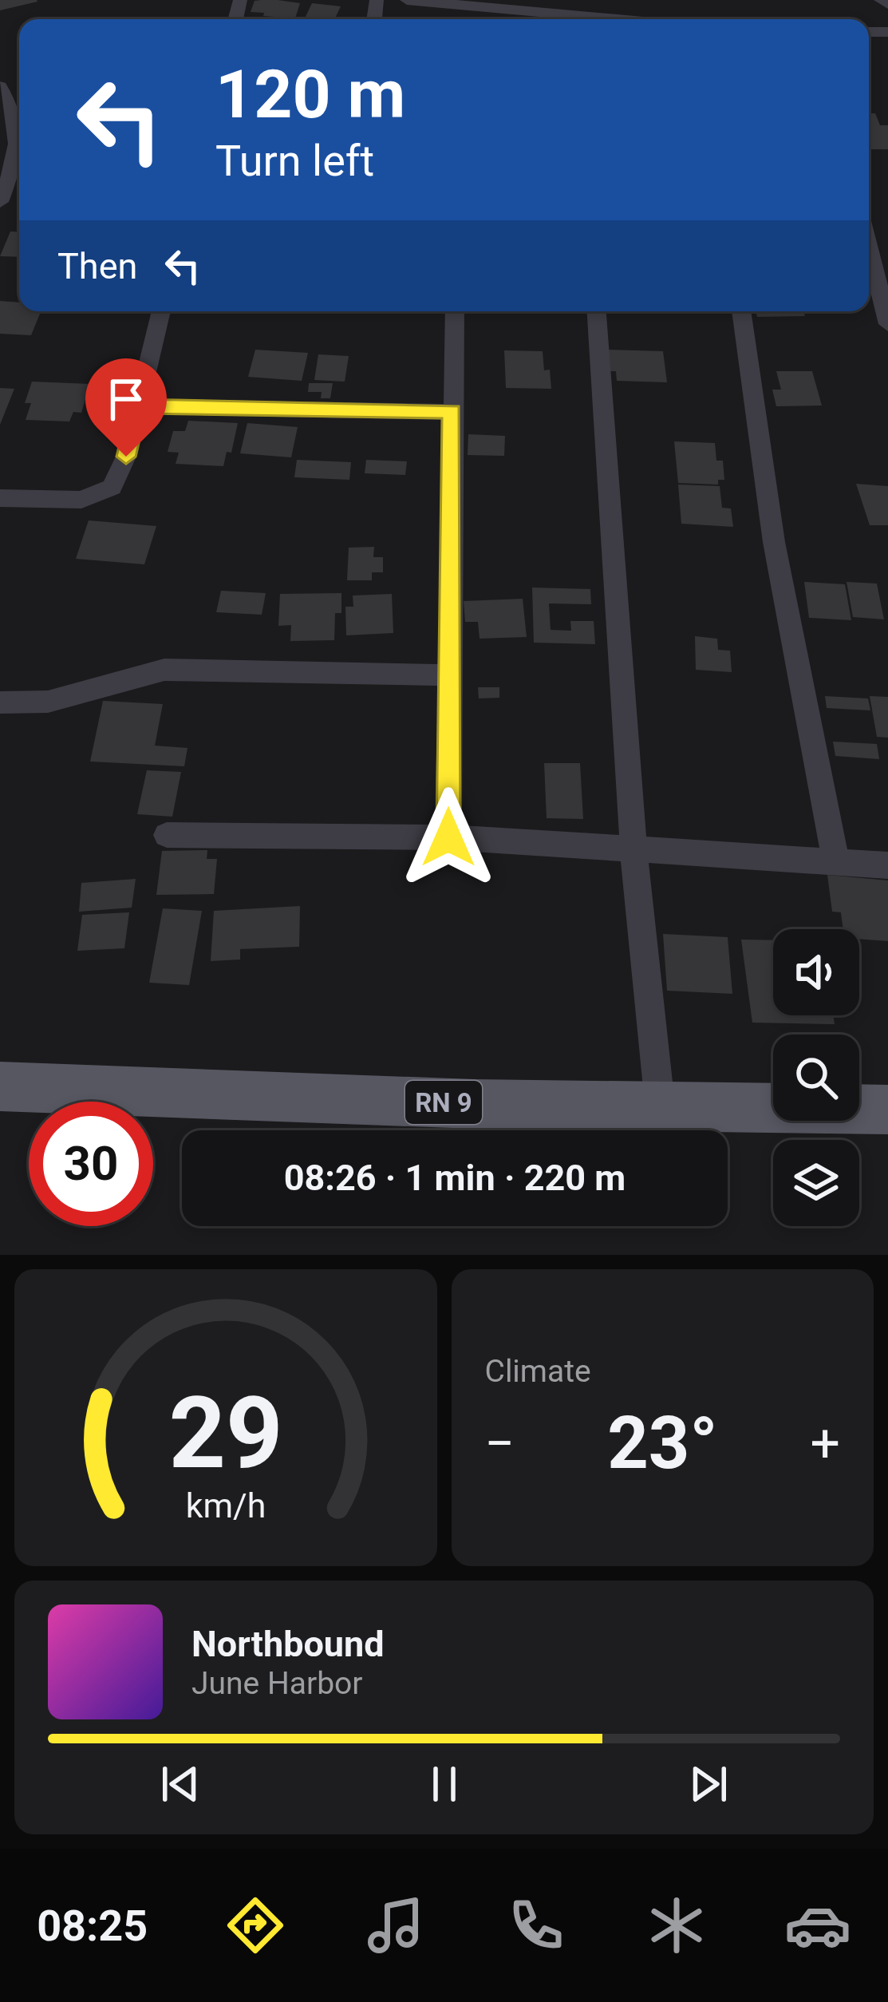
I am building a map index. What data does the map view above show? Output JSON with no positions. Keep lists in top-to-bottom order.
{
  "streets": {
    "main road": ["RN 9"]
  },
  "page": {
    "turn": ["120 m", "Turn left"],
    "then": "Then",
    "limit": "30",
    "trip": "08:26 · 1 min · 220 m",
    "tile": "Climate",
    "heat": ["−", "23°", "+"],
    "song": ["Northbound", "June Harbor"],
    "tabs": "08:25",
    "gauge": ["29", "km/h"]
  }
}
